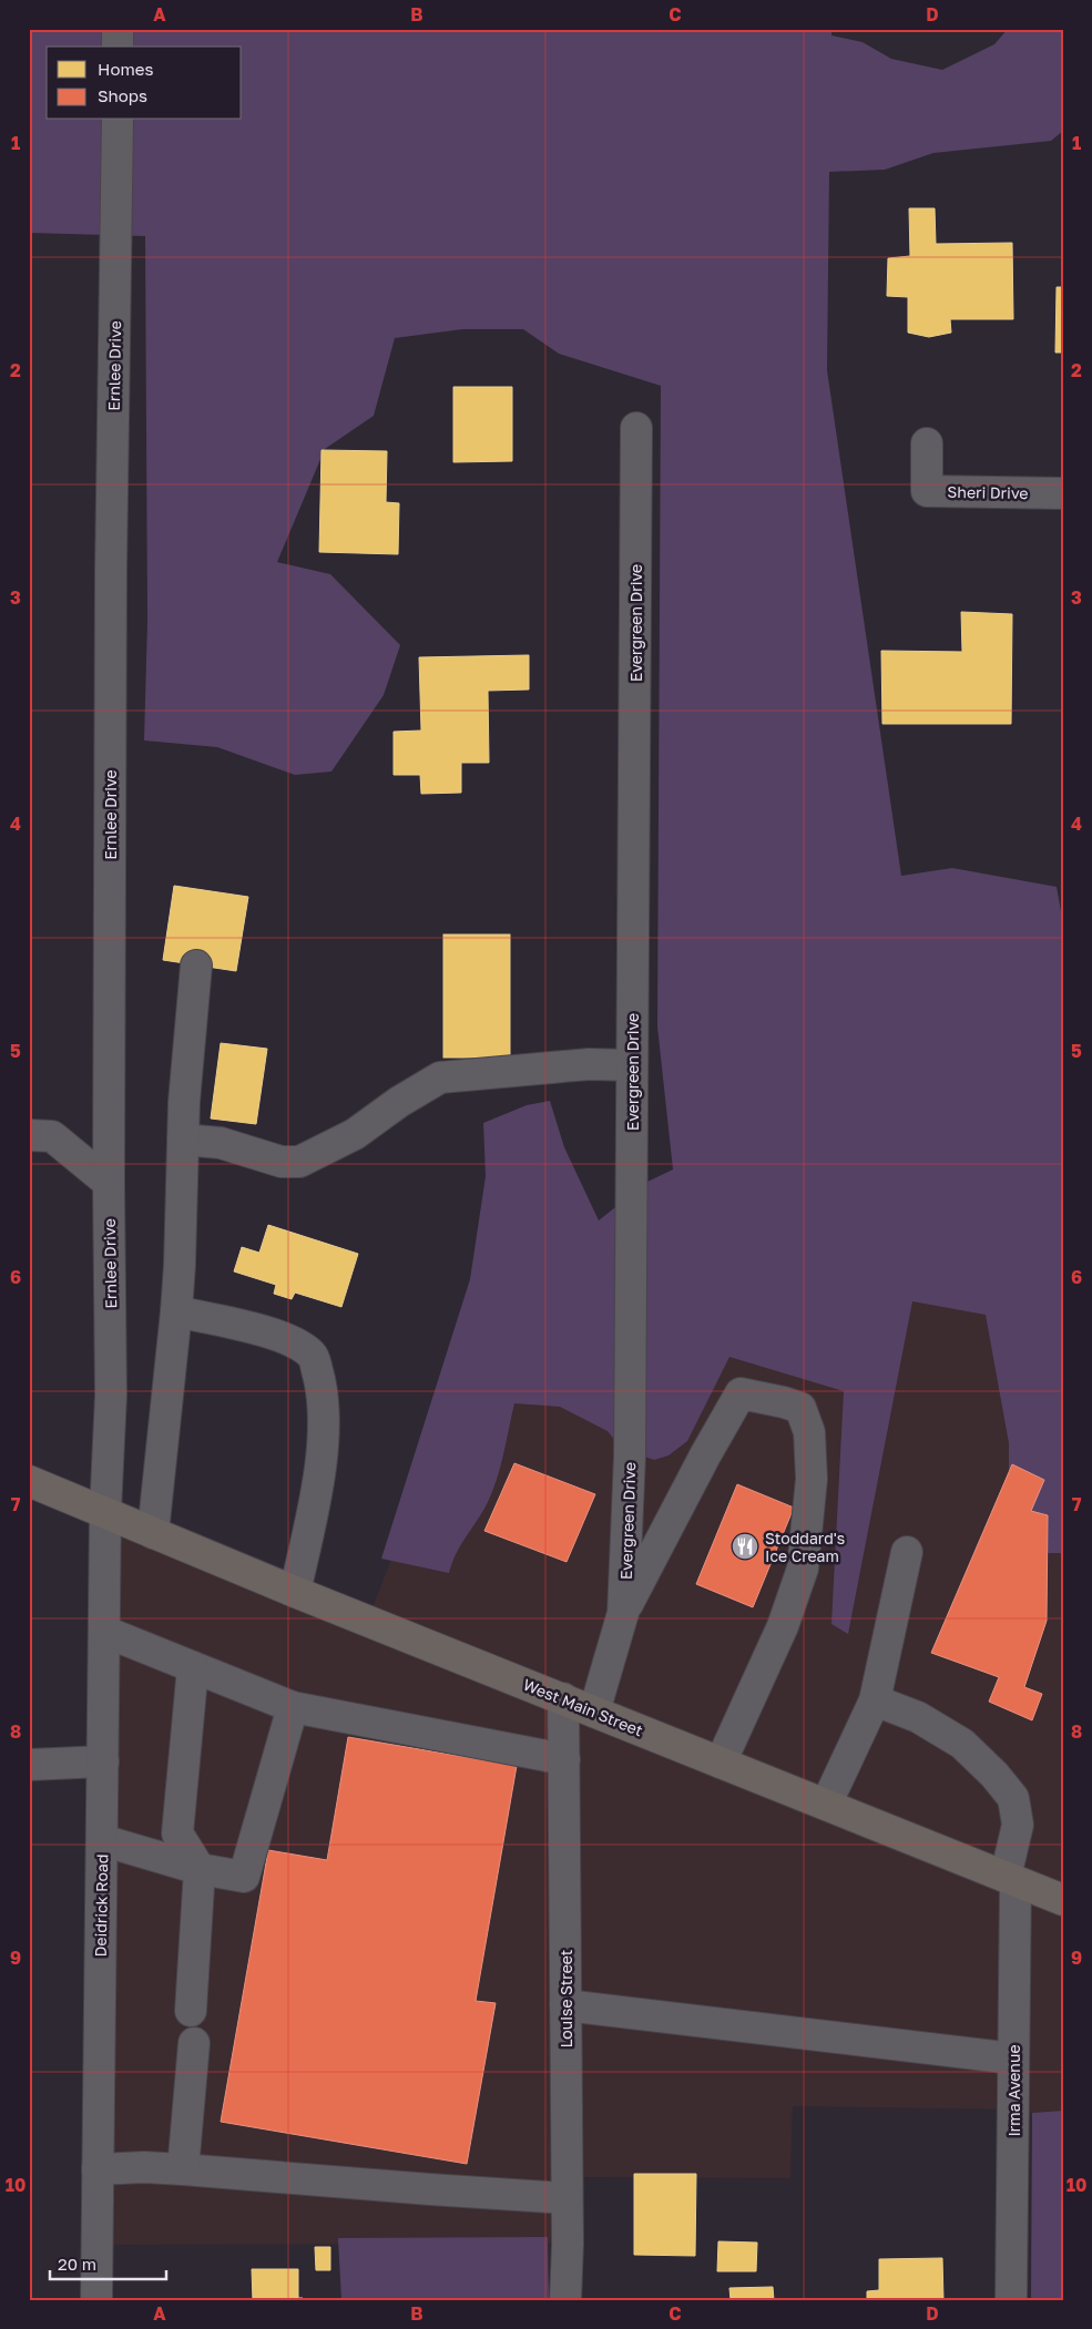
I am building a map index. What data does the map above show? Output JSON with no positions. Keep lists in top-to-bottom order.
{
  "streets": {
    "main road": ["West Main Street"],
    "street": [
      "Ernlee Drive",
      "Sheri Drive",
      "Evergreen Drive",
      "Deidrick Road",
      "Louise Street",
      "Irma Avenue"
    ]
  },
  "crossings": [
    ["Ernlee Drive", "West Main Street"],
    ["Ernlee Drive", "Deidrick Road"],
    ["Evergreen Drive", "West Main Street"],
    ["West Main Street", "Deidrick Road"],
    ["West Main Street", "Louise Street"],
    ["West Main Street", "Irma Avenue"]
  ],
  "places": {
    "restaurant": ["Stoddard's Ice Cream"]
  },
  "legend": ["Homes", "Shops"],
  "scale_bar": "20 m",
  "grid": {
    "columns": [
      "A",
      "B",
      "C",
      "D"
    ],
    "rows": [
      "1",
      "2",
      "3",
      "4",
      "5",
      "6",
      "7",
      "8",
      "9",
      "10"
    ]
  }
}
